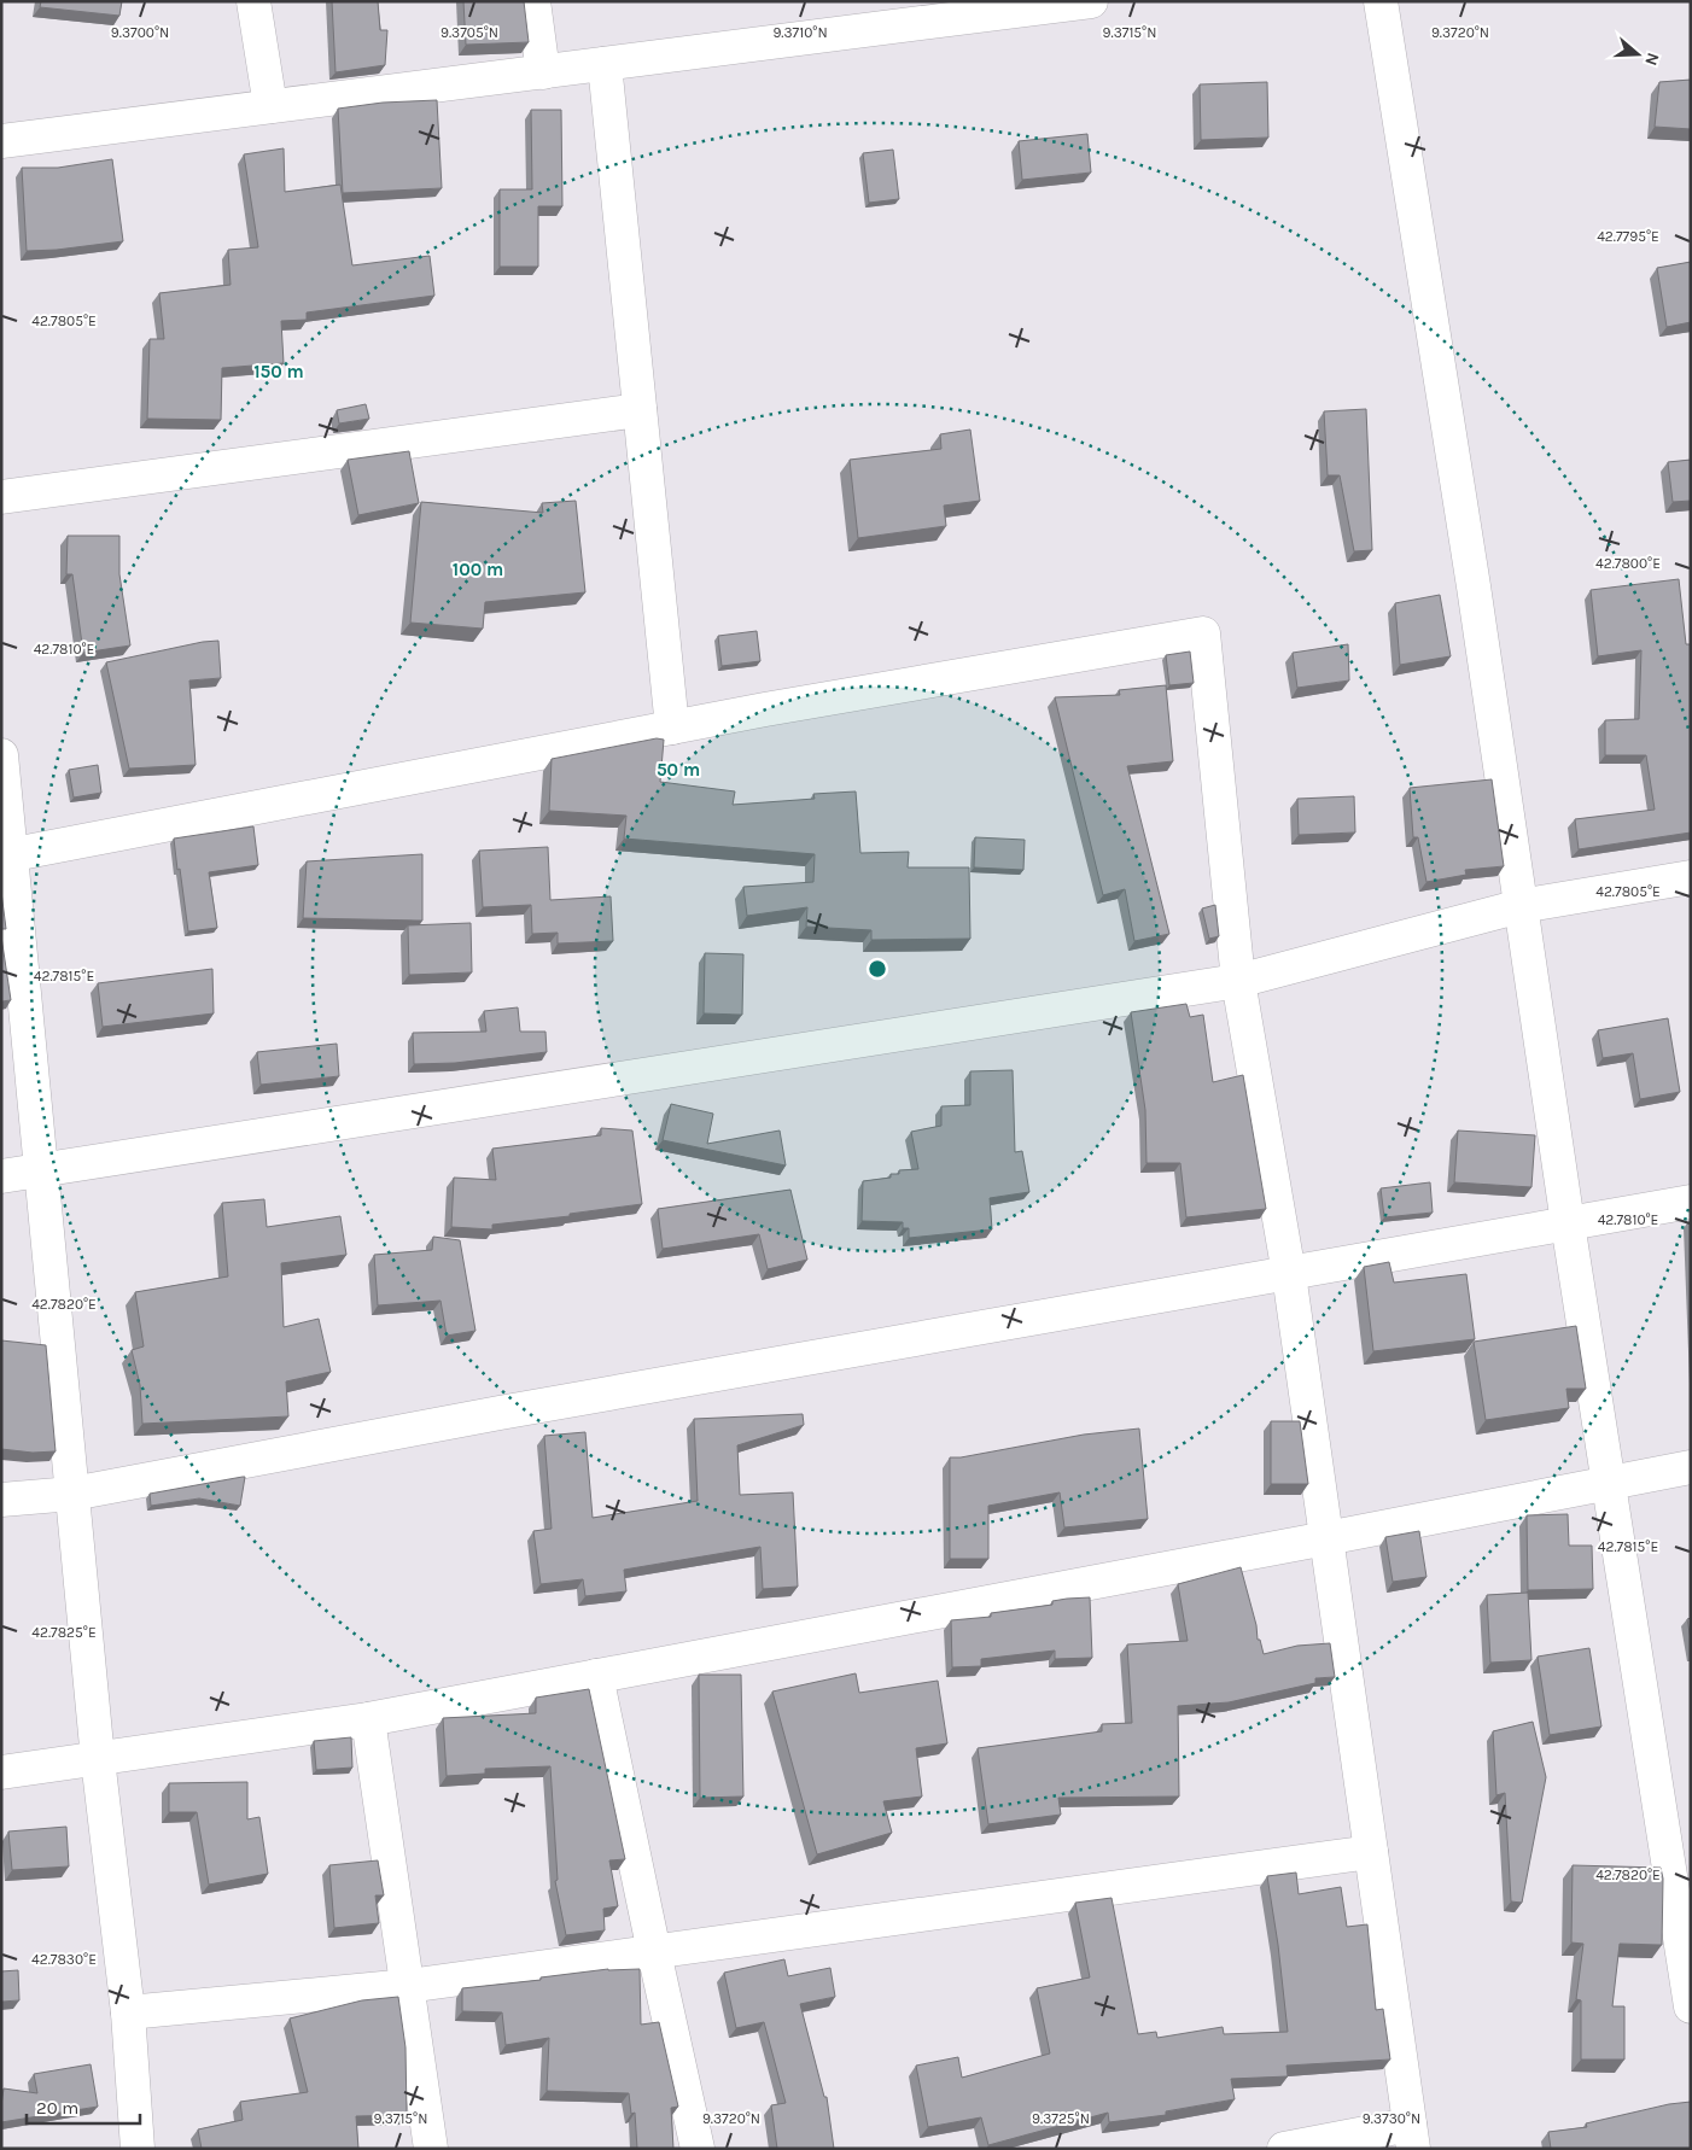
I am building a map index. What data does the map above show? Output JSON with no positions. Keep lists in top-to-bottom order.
{
  "scale_bar": "20 m",
  "north": "right",
  "coordinates": [
    "9.3700°N",
    "9.3705°N",
    "9.3710°N",
    "9.3715°N",
    "9.3720°N",
    "42.7795°E",
    "42.7805°E",
    "42.7800°E",
    "42.7810°E",
    "42.7815°E",
    "42.7820°E",
    "42.7825°E",
    "42.7830°E",
    "9.3725°N",
    "9.3730°N"
  ],
  "rings": ["150 m", "100 m", "50 m"]
}
